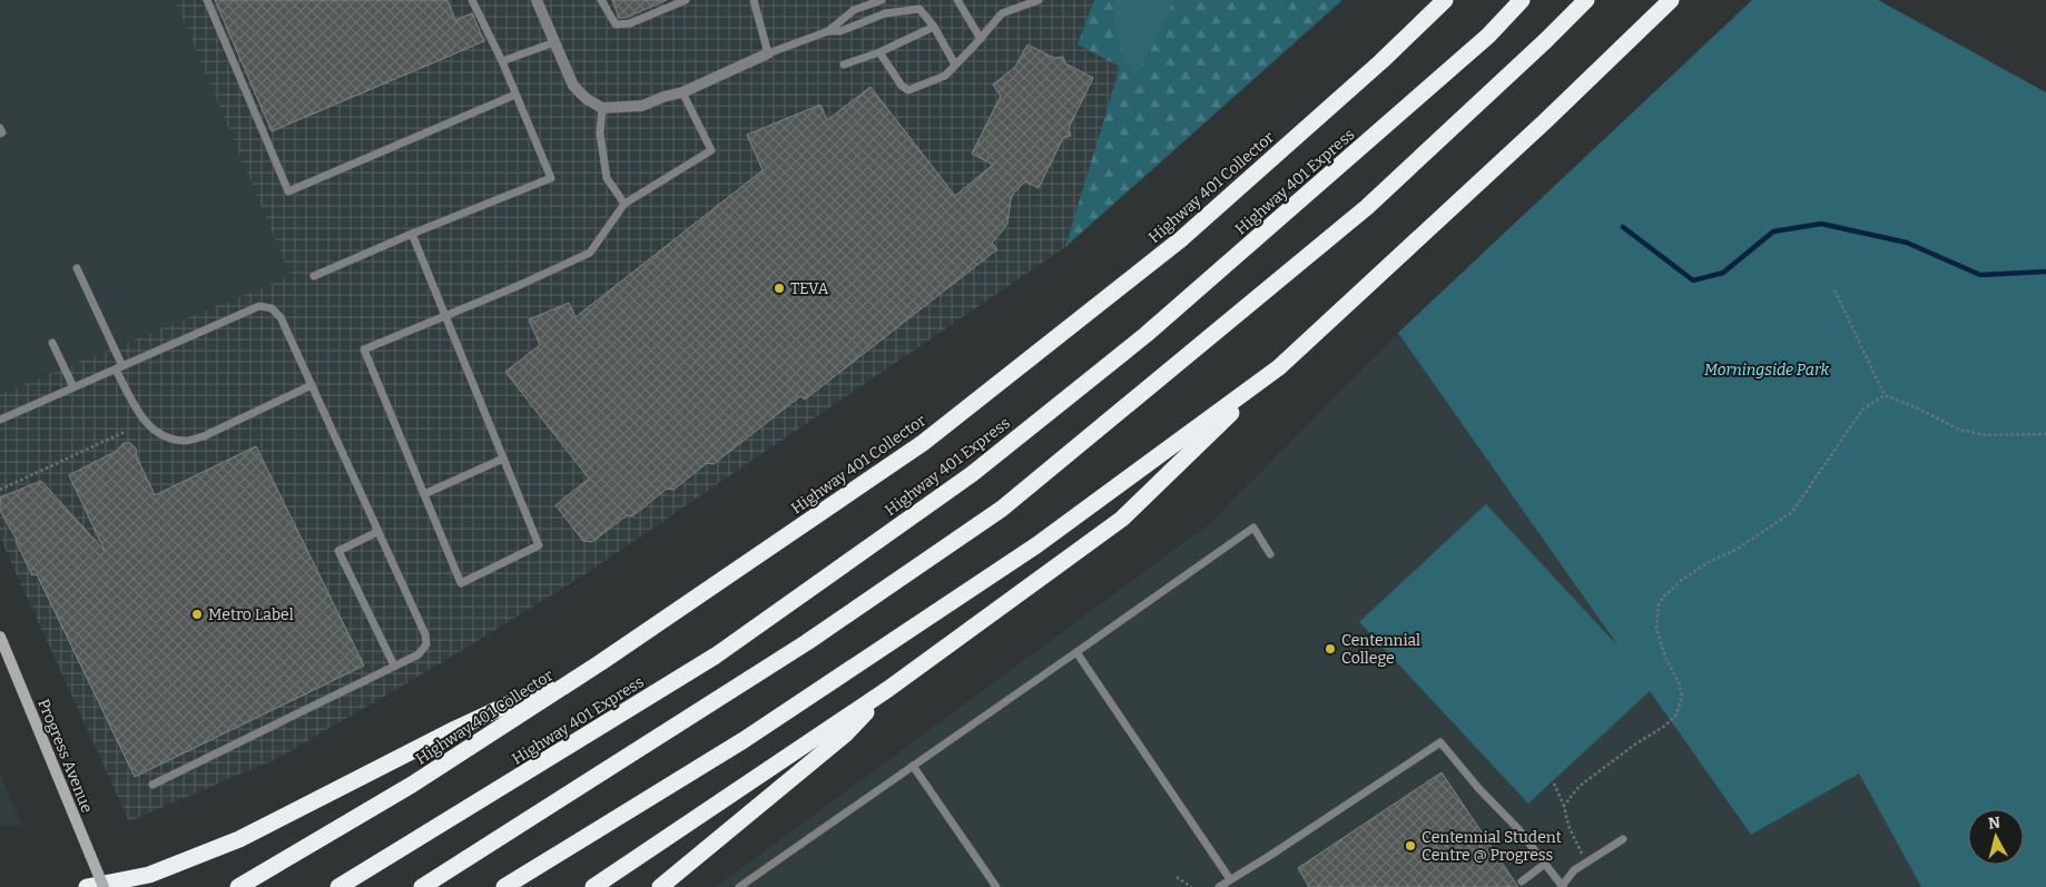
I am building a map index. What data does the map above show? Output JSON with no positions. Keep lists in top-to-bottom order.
{
  "streets": {
    "highway": ["Highway 401 Express", "Highway 401 Collector"],
    "main road": ["Progress Avenue"]
  },
  "parks": ["Morningside Park"],
  "places": [
    "TEVA",
    "Metro Label",
    "Centennial College",
    "Centennial Student Centre @ Progress"
  ],
  "north": "top"
}
